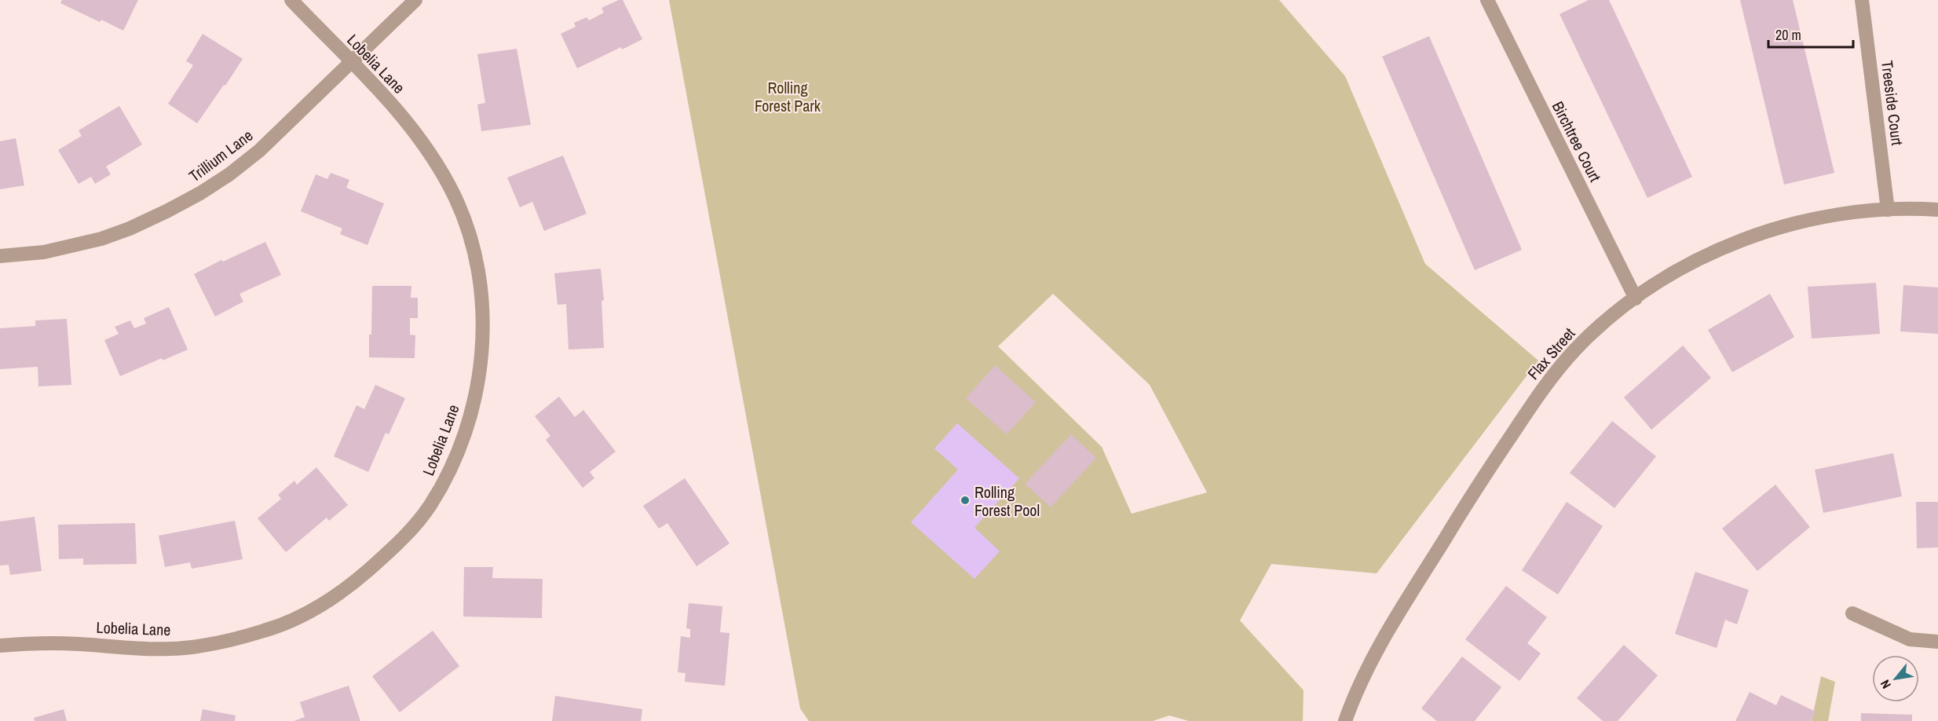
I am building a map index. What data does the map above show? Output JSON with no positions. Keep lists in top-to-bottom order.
{
  "streets": {
    "street": [
      "Lobelia Lane",
      "Treeside Court",
      "Birchtree Court",
      "Trillium Lane",
      "Flax Street"
    ]
  },
  "crossings": [
    ["Lobelia Lane", "Trillium Lane"],
    ["Treeside Court", "Flax Street"],
    ["Birchtree Court", "Flax Street"]
  ],
  "parks": ["Rolling Forest Park"],
  "places": ["Rolling Forest Pool"],
  "scale_bar": "20 m",
  "north": "bottom left"
}
